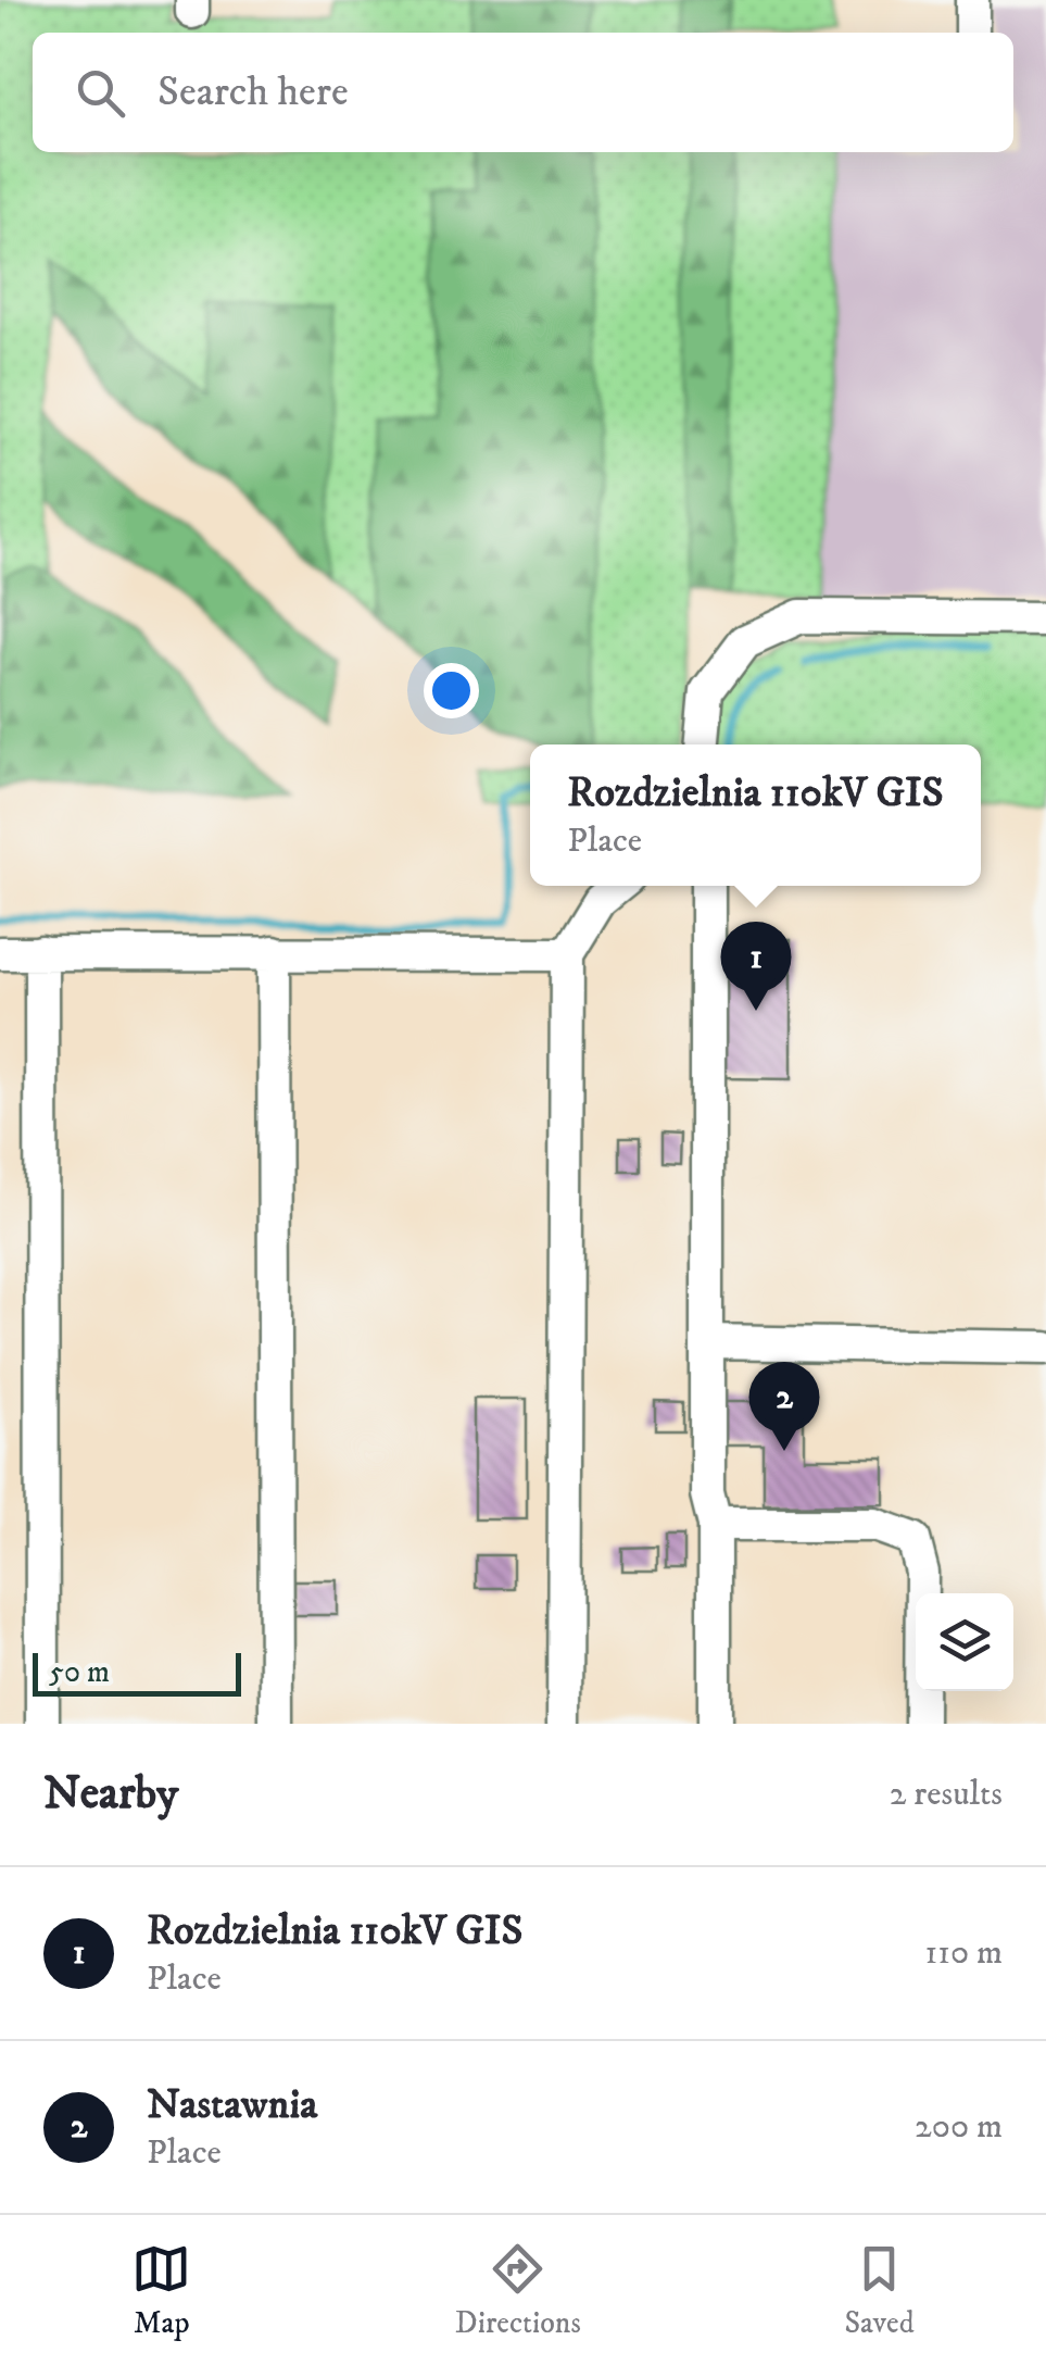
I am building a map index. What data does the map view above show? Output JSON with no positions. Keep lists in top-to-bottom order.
{
  "scale_bar": "50 m",
  "page": {
    "search": "Search here",
    "popup": ["Rozdzielnia 110kV GIS", "Place"],
    "pins": ["1", "2"],
    "scale": "50 m",
    "heading": ["Nearby", "2 results"],
    "list": [
      {
        "mark": "1",
        "name": "Rozdzielnia 110kV GIS",
        "note": "Place",
        "value": "110 m"
      },
      {
        "mark": "2",
        "name": "Nastawnia",
        "note": "Place",
        "value": "200 m"
      }
    ],
    "nav": ["Map", "Directions", "Saved"]
  }
}
